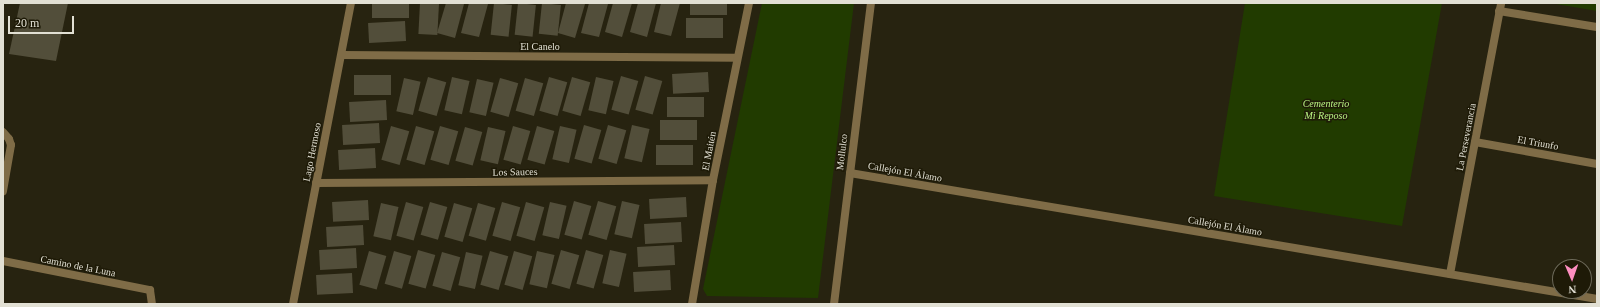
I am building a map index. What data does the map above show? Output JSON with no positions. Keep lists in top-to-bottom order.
{
  "streets": {
    "street": [
      "El Canelo",
      "La Perseverancia",
      "El Triunfo",
      "El Maitén",
      "Lago Hermoso",
      "Mollulco",
      "Los Sauces",
      "Callejón El Álamo",
      "Camino de la Luna"
    ]
  },
  "crossings": [
    ["El Canelo", "El Maitén"],
    ["El Canelo", "Lago Hermoso"],
    ["La Perseverancia", "El Triunfo"],
    ["La Perseverancia", "Callejón El Álamo"],
    ["El Maitén", "Los Sauces"],
    ["Lago Hermoso", "Los Sauces"],
    ["Mollulco", "Callejón El Álamo"]
  ],
  "parks": ["Cementerio Mi Reposo"],
  "scale_bar": "20 m",
  "north": "bottom"
}
